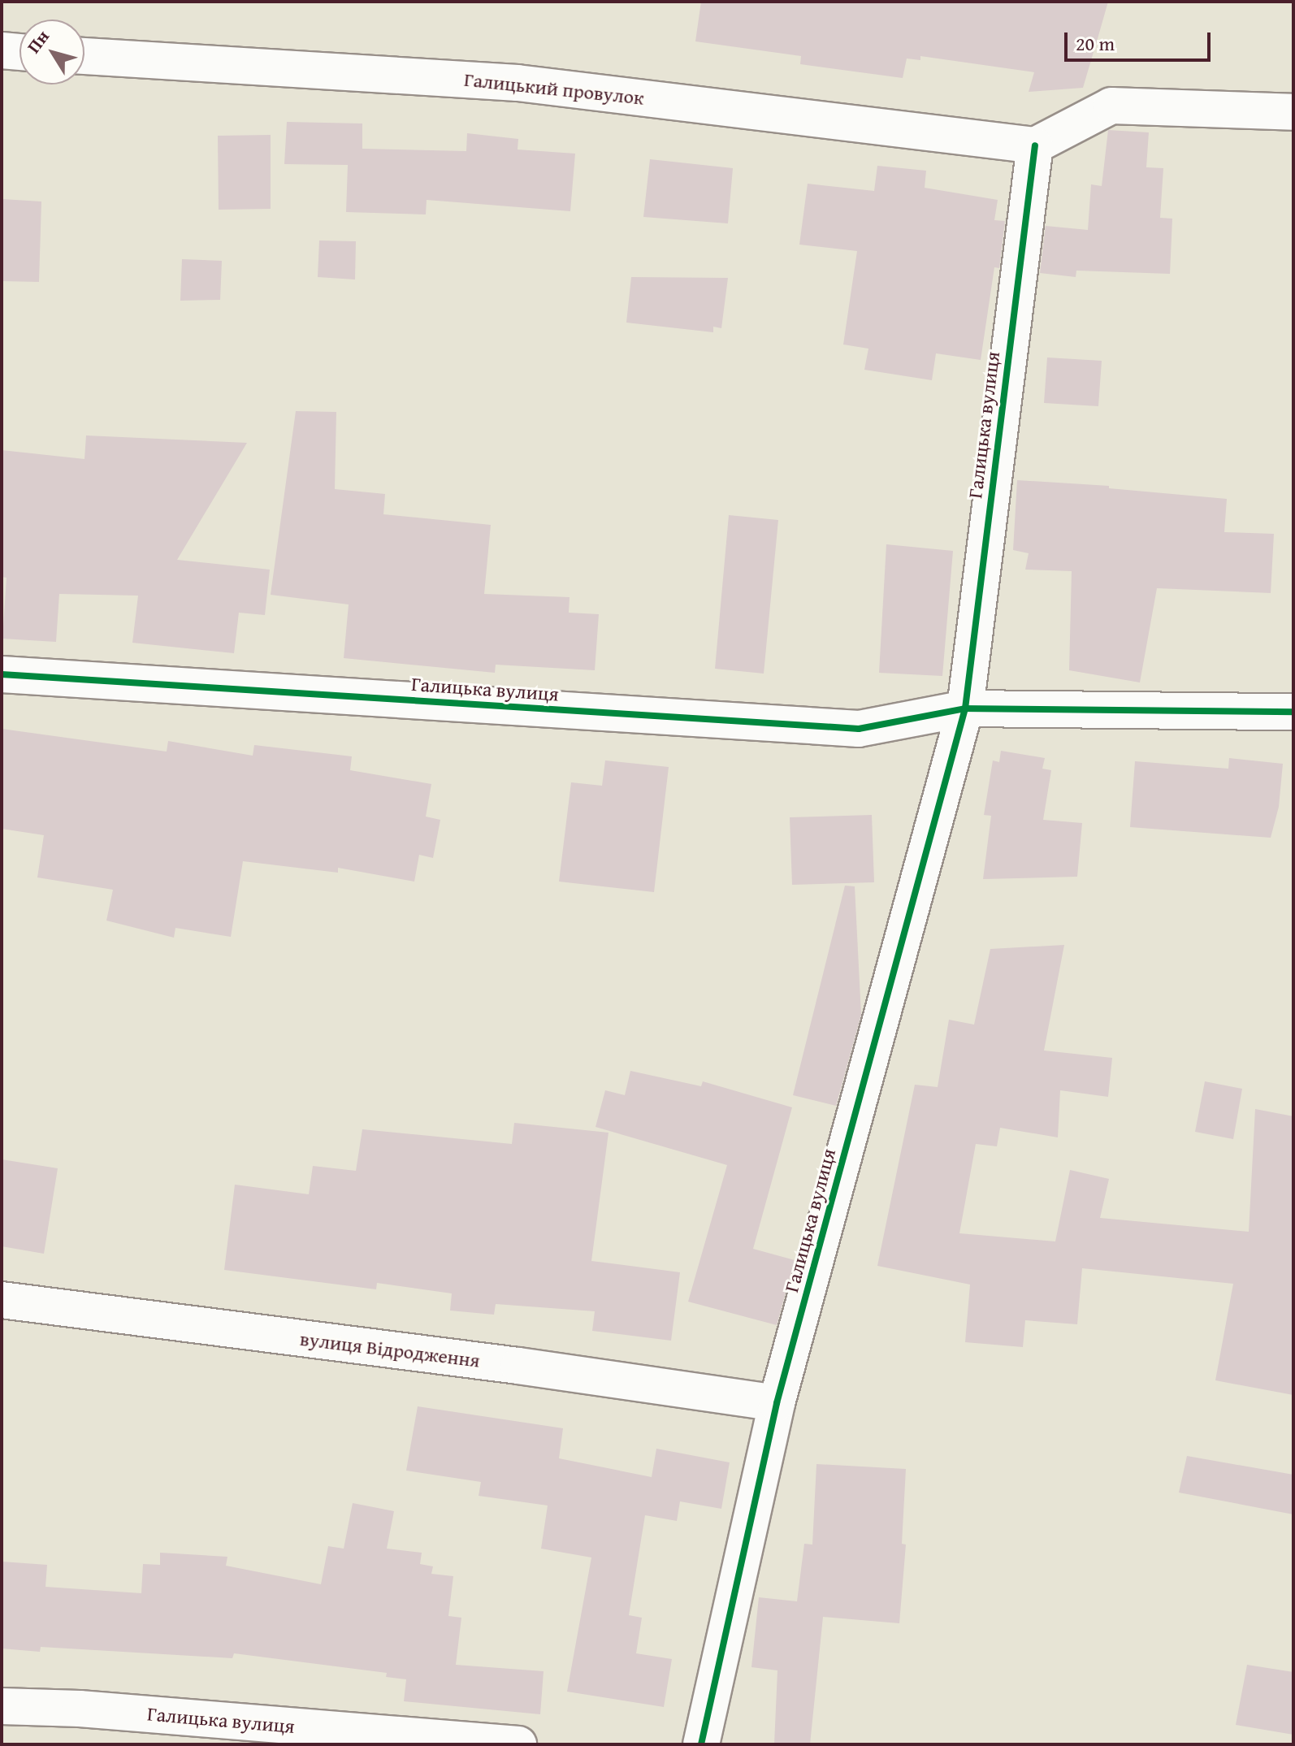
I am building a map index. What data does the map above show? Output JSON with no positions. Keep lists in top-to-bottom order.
{
  "streets": {
    "street": ["Галицький провулок", "Галицька вулиця", "вулиця Відродження"]
  },
  "crossings": [
    ["Галицький провулок", "Галицька вулиця"],
    ["Галицька вулиця", "вулиця Відродження"]
  ],
  "scale_bar": "20 m",
  "north": "top left"
}
